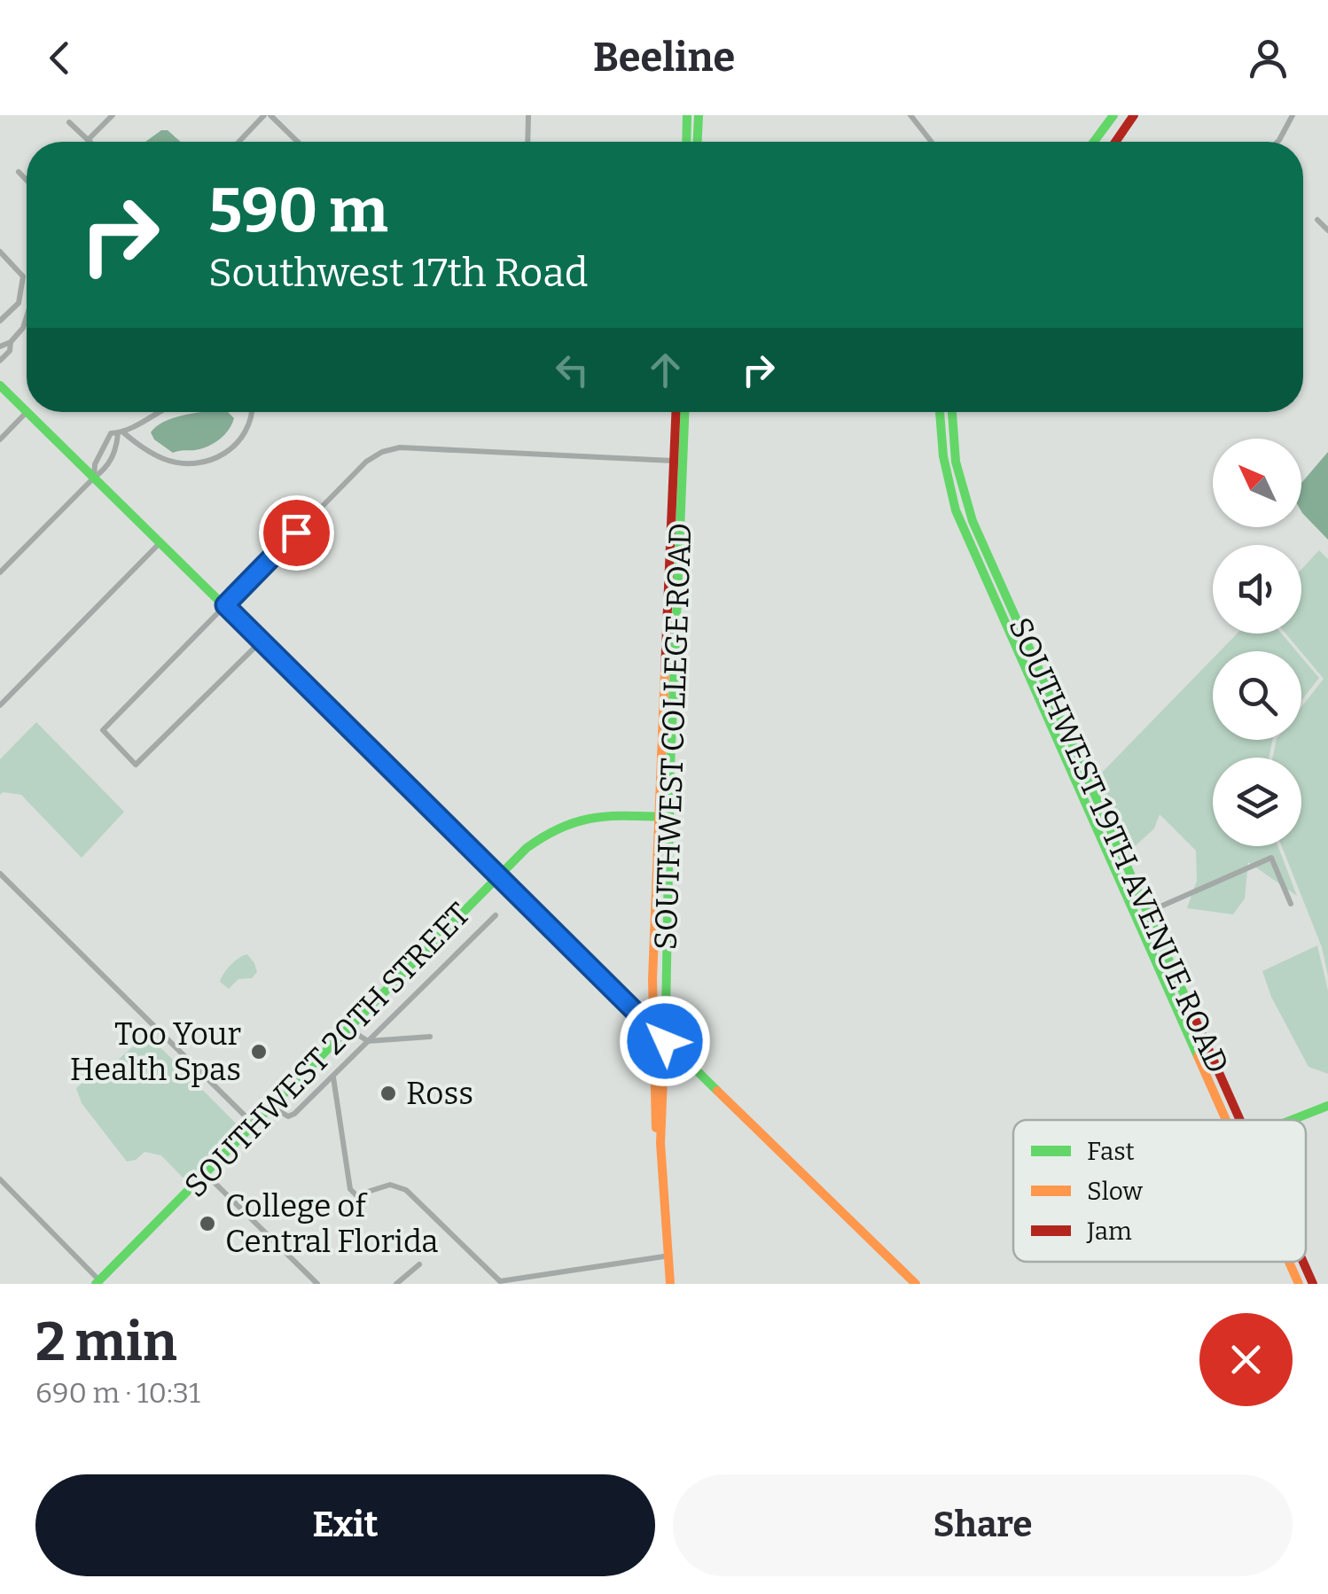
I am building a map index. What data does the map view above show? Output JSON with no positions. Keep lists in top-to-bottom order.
{
  "streets": {
    "main road": ["SOUTHWEST COLLEGE ROAD", "SOUTHWEST 19TH AVENUE ROAD", "SOUTHWEST 20TH STREET"]
  },
  "crossings": [
    ["SOUTHWEST COLLEGE ROAD", "SOUTHWEST 20TH STREET"]
  ],
  "places": ["Too Your Health Spas", "Ross", "College of Central Florida"],
  "legend": ["Fast", "Slow", "Jam"],
  "north": "top left",
  "page": {
    "header": "Beeline",
    "turn": ["590 m", "Southwest 17th Road"],
    "heading": ["2 min", "690 m · 10:31"],
    "buttons": ["Exit", "Share"]
  }
}
